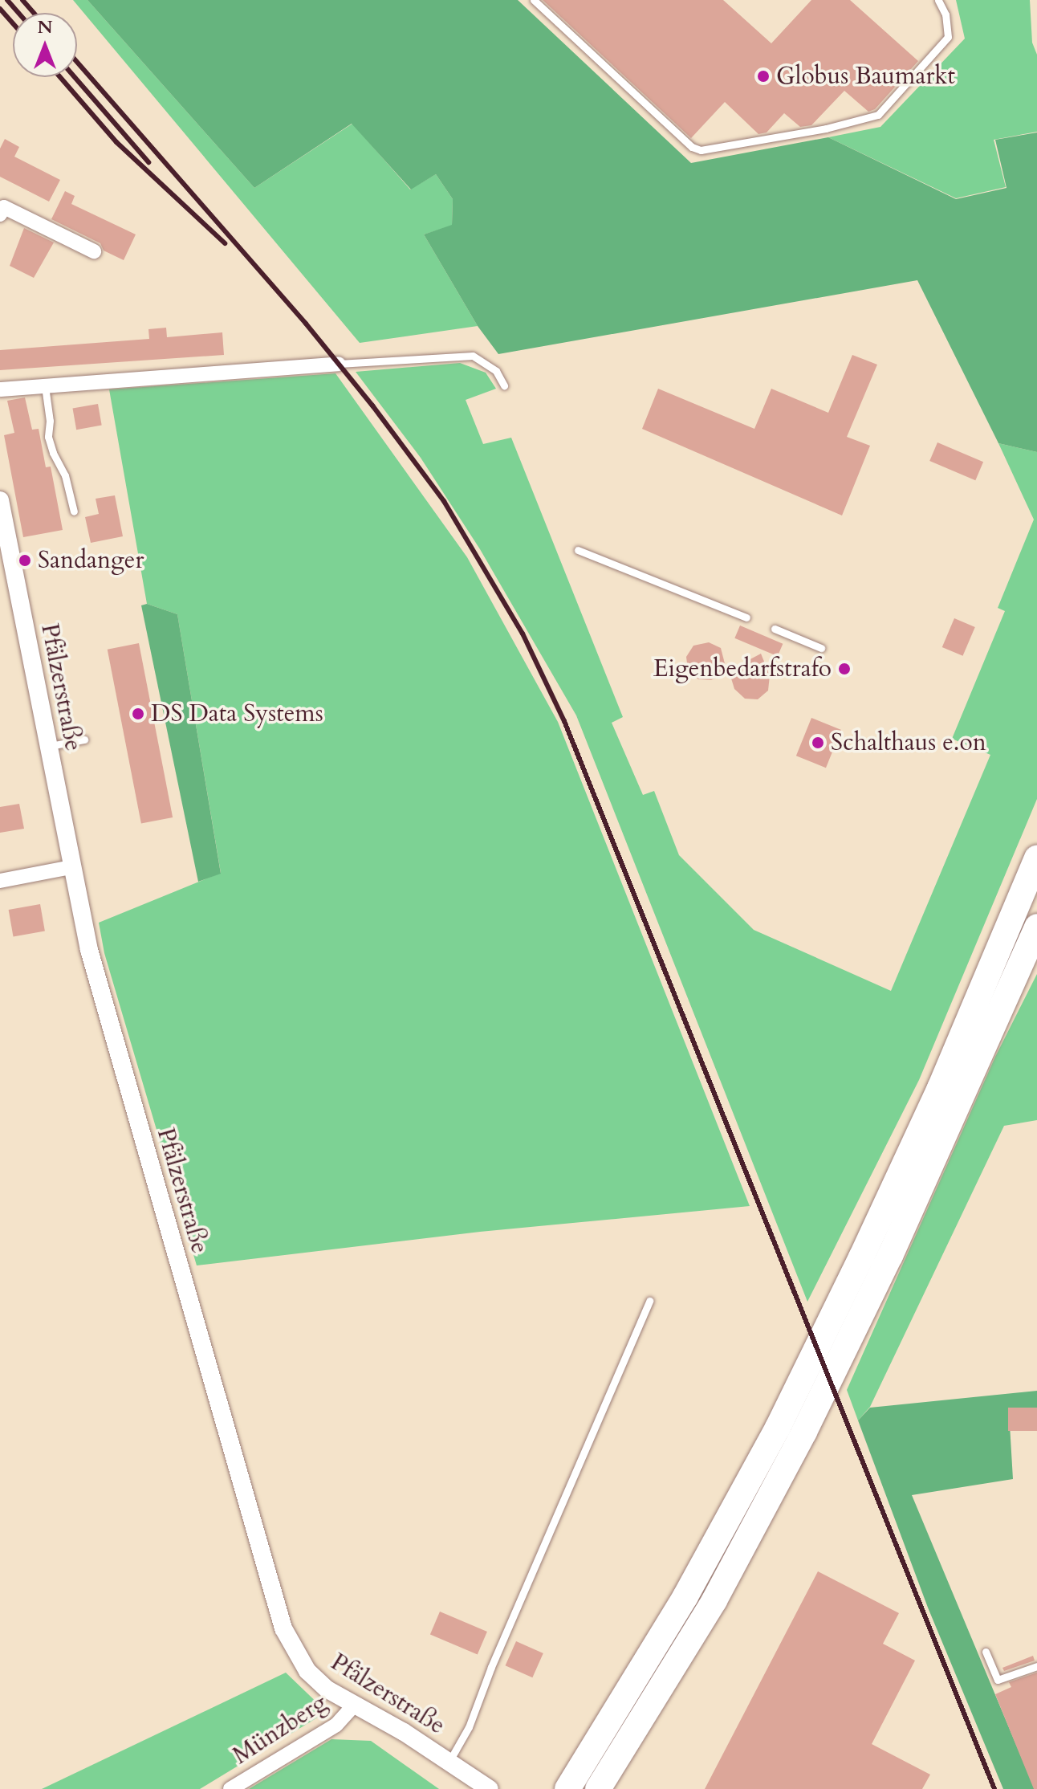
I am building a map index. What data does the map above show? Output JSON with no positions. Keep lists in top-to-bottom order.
{
  "streets": {
    "street": ["Pfälzerstraße", "Münzberg"]
  },
  "crossings": [
    ["Pfälzerstraße", "Münzberg"]
  ],
  "places": [
    "Globus Baumarkt",
    "Sandanger",
    "Eigenbedarfstrafo",
    "DS Data Systems",
    "Schalthaus e.on"
  ],
  "north": "top"
}
